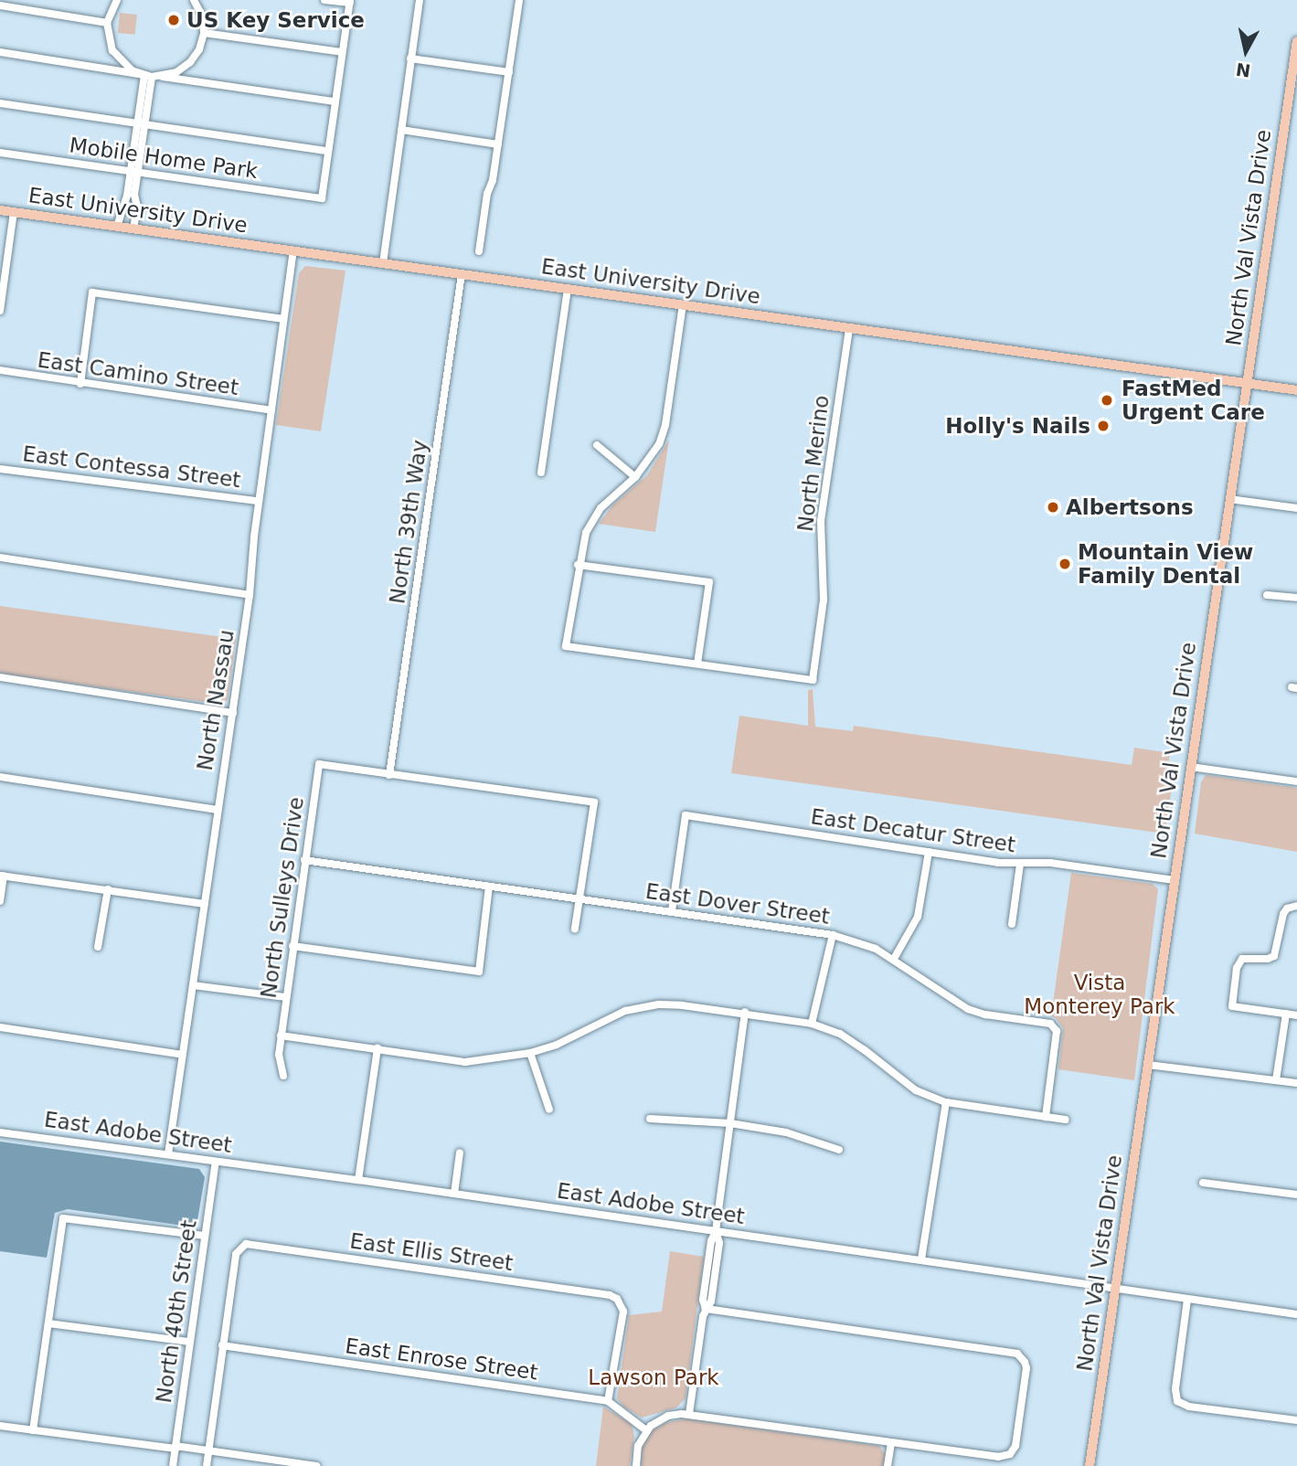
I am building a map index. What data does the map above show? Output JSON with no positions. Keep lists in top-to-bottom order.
{
  "streets": {
    "main road": ["East University Drive", "North Val Vista Drive"],
    "street": [
      "Mobile Home Park",
      "East Camino Street",
      "North Merino",
      "East Contessa Street",
      "North 39th Way",
      "North Nassau",
      "East Decatur Street",
      "North Sulleys Drive",
      "East Dover Street",
      "East Adobe Street",
      "East Ellis Street",
      "North 40th Street",
      "East Enrose Street"
    ]
  },
  "crossings": [
    ["East University Drive", "North Val Vista Drive"],
    ["East University Drive", "North Merino"],
    ["East University Drive", "North 39th Way"],
    ["East University Drive", "North Nassau"],
    ["North Val Vista Drive", "East Decatur Street"],
    ["North Val Vista Drive", "East Adobe Street"],
    ["East Camino Street", "North Nassau"],
    ["East Contessa Street", "North Nassau"],
    ["North 39th Way", "North Sulleys Drive"],
    ["North Nassau", "East Adobe Street"],
    ["East Decatur Street", "East Dover Street"],
    ["North Sulleys Drive", "East Dover Street"],
    ["East Adobe Street", "North 40th Street"],
    ["East Ellis Street", "East Enrose Street"]
  ],
  "parks": ["Vista Monterey Park", "Lawson Park"],
  "places": [
    "US Key Service",
    "FastMed Urgent Care",
    "Holly's Nails",
    "Albertsons",
    "Mountain View Family Dental"
  ],
  "north": "bottom"
}
